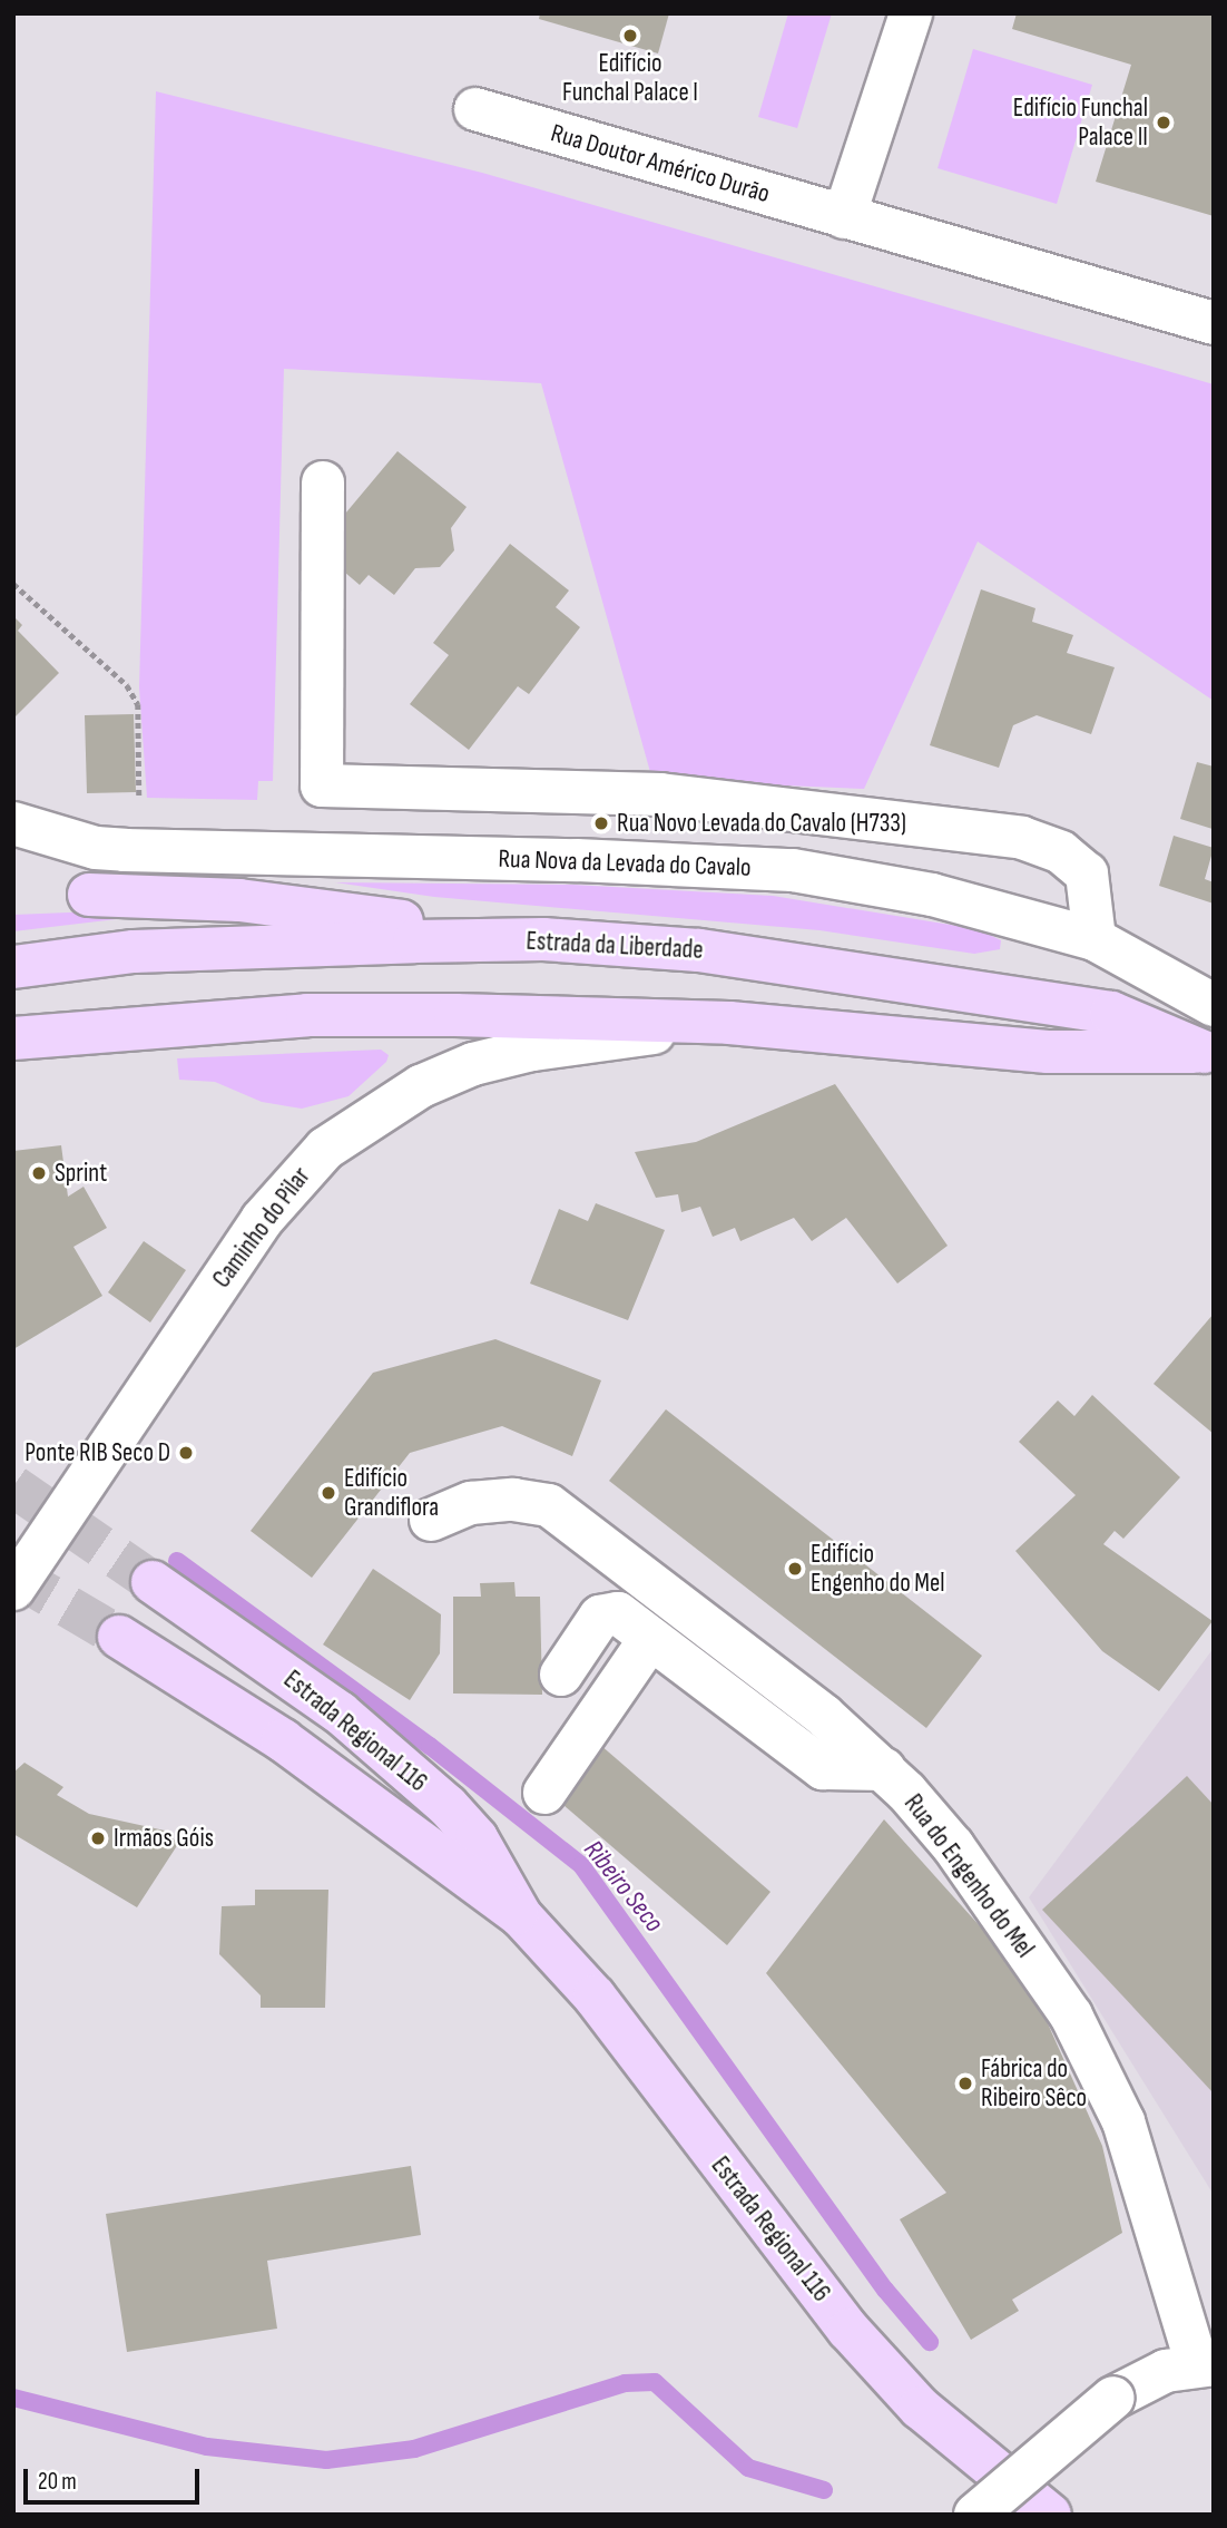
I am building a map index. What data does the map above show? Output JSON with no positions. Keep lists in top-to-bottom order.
{
  "streets": {
    "main road": ["Estrada da Liberdade", "Estrada Regional 116"],
    "street": [
      "Rua Doutor Américo Durão",
      "Rua Nova da Levada do Cavalo",
      "Caminho do Pilar",
      "Rua do Engenho do Mel"
    ]
  },
  "crossings": [
    ["Estrada da Liberdade", "Caminho do Pilar"]
  ],
  "water": ["Ribeiro Seco"],
  "places": [
    "Edifício Funchal Palace I",
    "Edifício Funchal Palace II",
    "Rua Novo Levada do Cavalo (H733)",
    "Sprint",
    "Ponte RIB Seco D",
    "Edifício Grandiflora",
    "Edifício Engenho do Mel",
    "Irmãos Góis",
    "Fábrica do Ribeiro Sêco"
  ],
  "scale_bar": "20 m"
}
